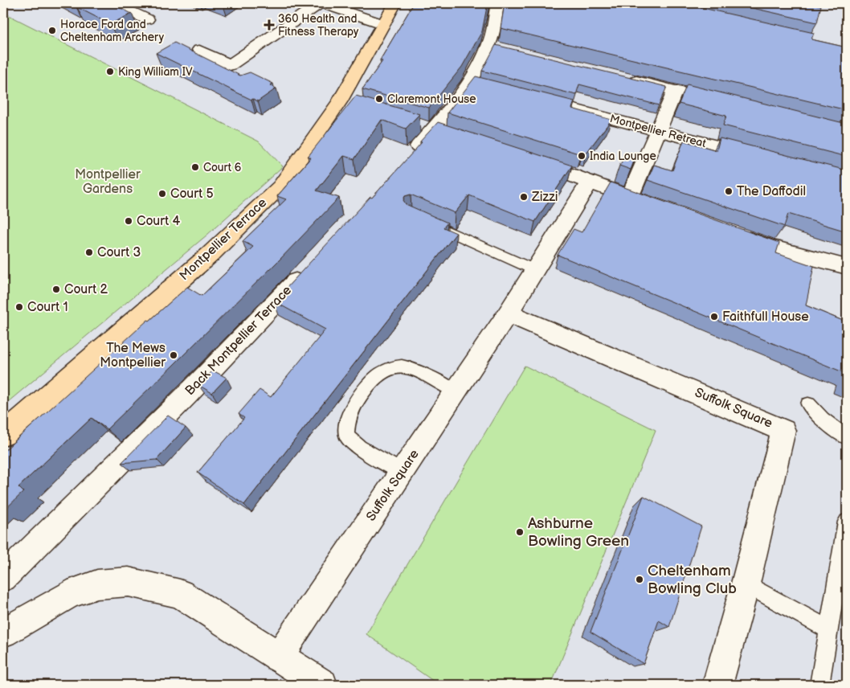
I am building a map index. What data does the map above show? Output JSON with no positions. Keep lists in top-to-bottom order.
{
  "streets": {
    "highway": ["Montpellier Terrace"],
    "street": ["Montpellier Retreat", "Back Montpellier Terrace", "Suffolk Square"]
  },
  "parks": ["Montpellier Gardens"],
  "places": {
    "health": ["360 Health and Fitness Therapy"],
    "other": [
      "Horace Ford and Cheltenham Archery",
      "King William IV",
      "Claremont House",
      "India Lounge",
      "Court 6",
      "The Daffodil",
      "Court 5",
      "Zizzi",
      "Court 4",
      "Court 3",
      "Court 2",
      "Court 1",
      "Faithfull House",
      "The Mews Montpellier",
      "Ashburne Bowling Green",
      "Cheltenham Bowling Club"
    ]
  }
}
